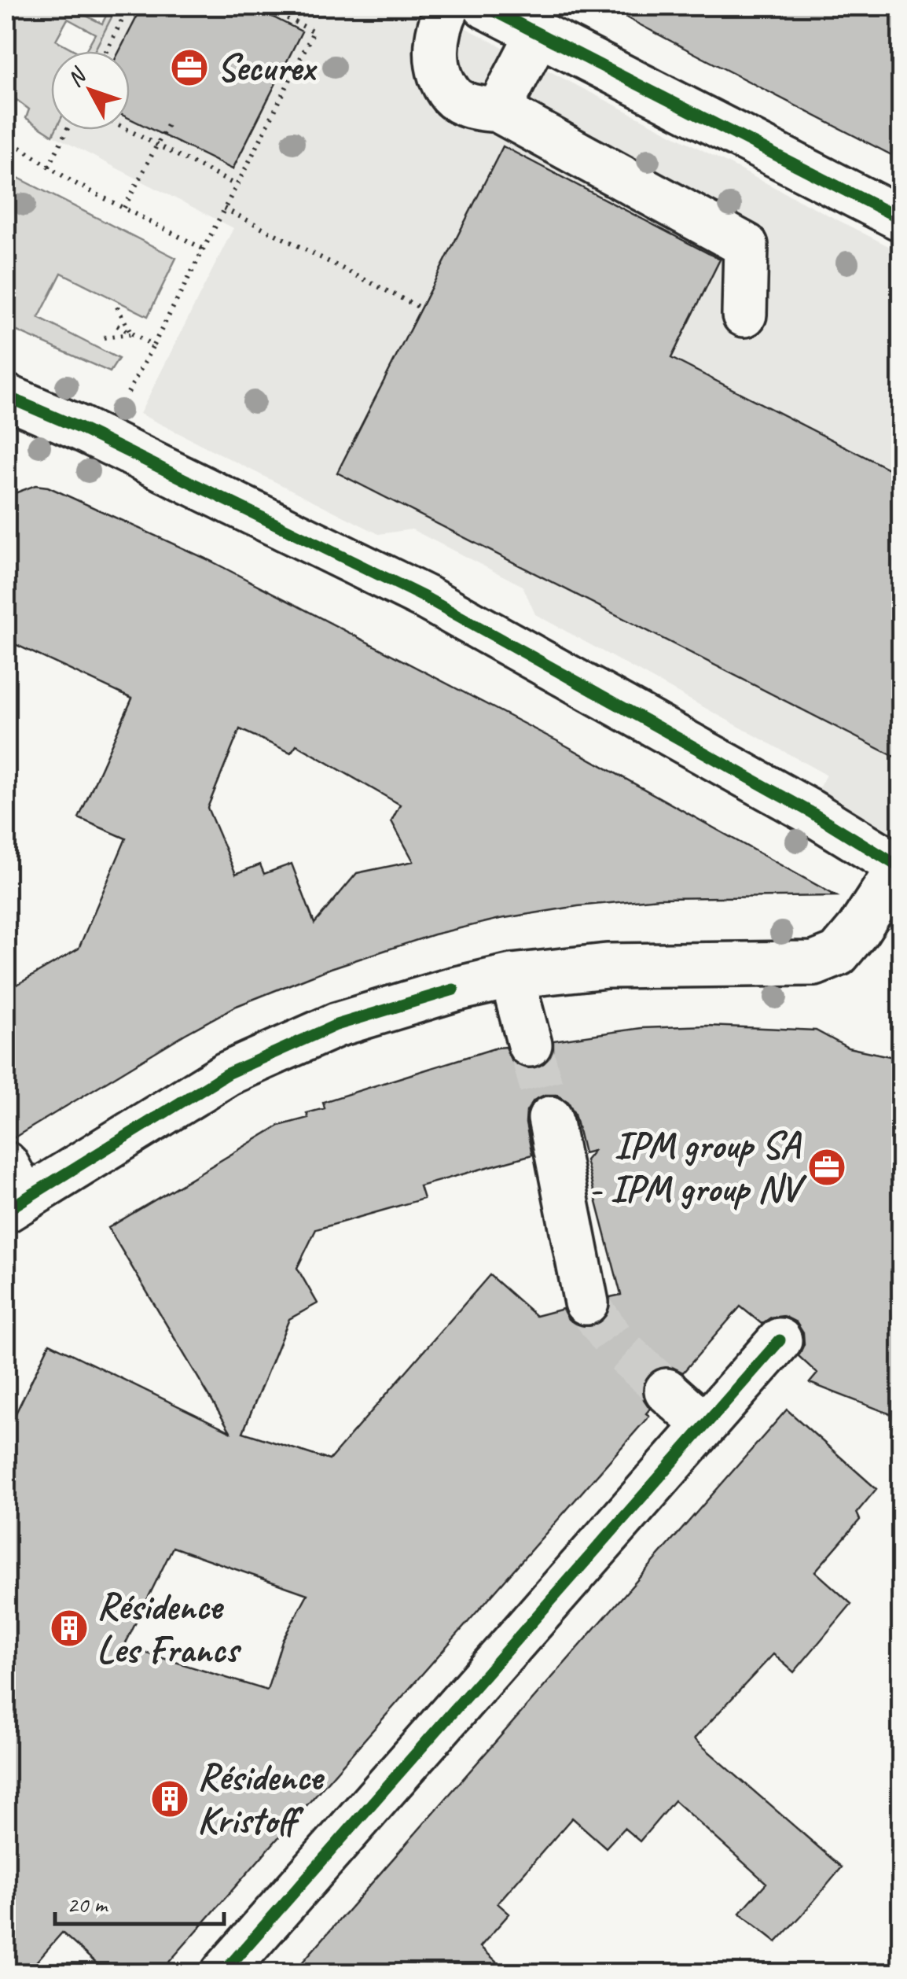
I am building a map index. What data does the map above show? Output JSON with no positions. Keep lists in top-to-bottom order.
{
  "places": {
    "office": ["Securex", "IPM group SA - IPM group NV"],
    "building": ["Résidence Les Francs", "Résidence Kristoff"]
  },
  "scale_bar": "20 m",
  "north": "top left"
}
